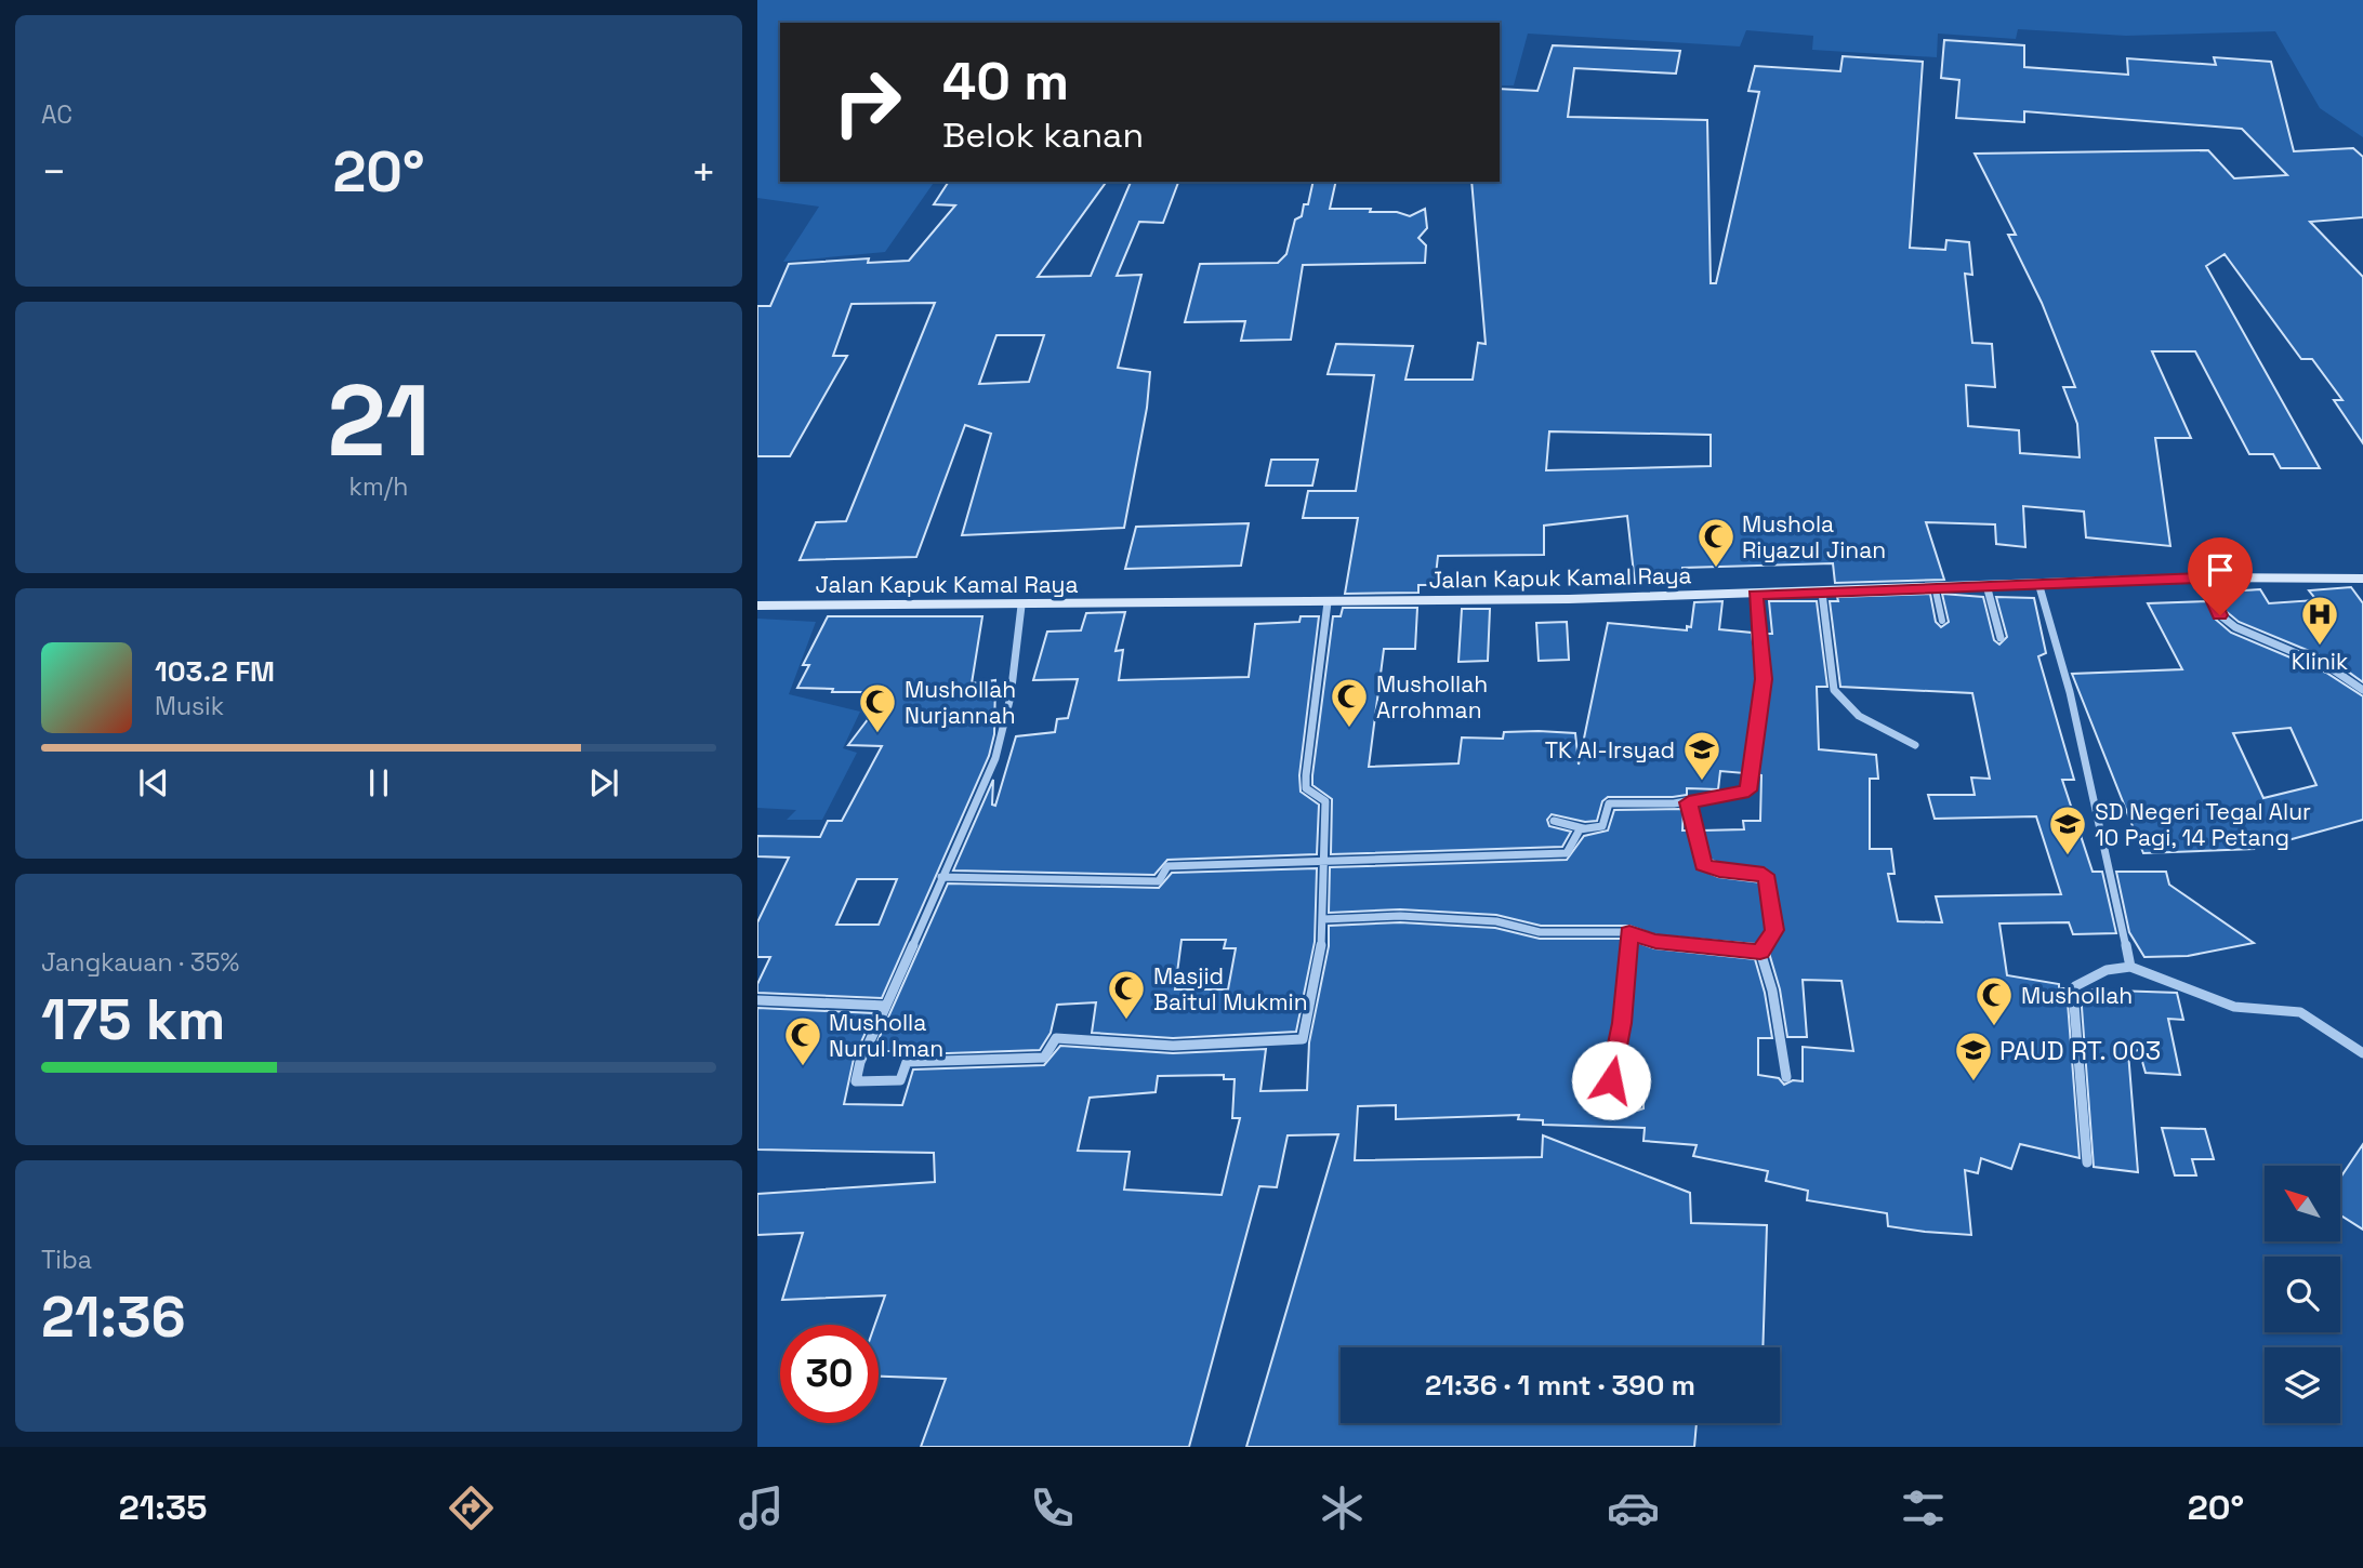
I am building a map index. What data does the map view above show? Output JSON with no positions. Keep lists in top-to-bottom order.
{
  "streets": {
    "main road": ["Jalan Kapuk Kamal Raya"]
  },
  "places": {
    "mosque": [
      "Mushola Riyazul Jinan",
      "Mushollah Arrohman",
      "Mushollah Nurjannah",
      "Masjid Baitul Mukmin",
      "Mushollah",
      "Musholla Nurul Iman"
    ],
    "hospital": ["Klinik"],
    "school or university": ["TK Al-Irsyad", "SD Negeri Tegal Alur 10 Pagi, 14 Petang", "PAUD RT. 003"]
  },
  "north": "top left",
  "page": {
    "tile": [
      "AC",
      ["21", "km/h"],
      ["Jangkauan · 35%", "175 km"],
      ["Tiba", "21:36"]
    ],
    "turn": ["40 m", "Belok kanan"],
    "heat": ["−", "20°", "+"],
    "song": ["103.2 FM", "Musik"],
    "limit": "30",
    "trip": "21:36 · 1 mnt · 390 m",
    "tabs": ["21:35", "20°"]
  }
}
